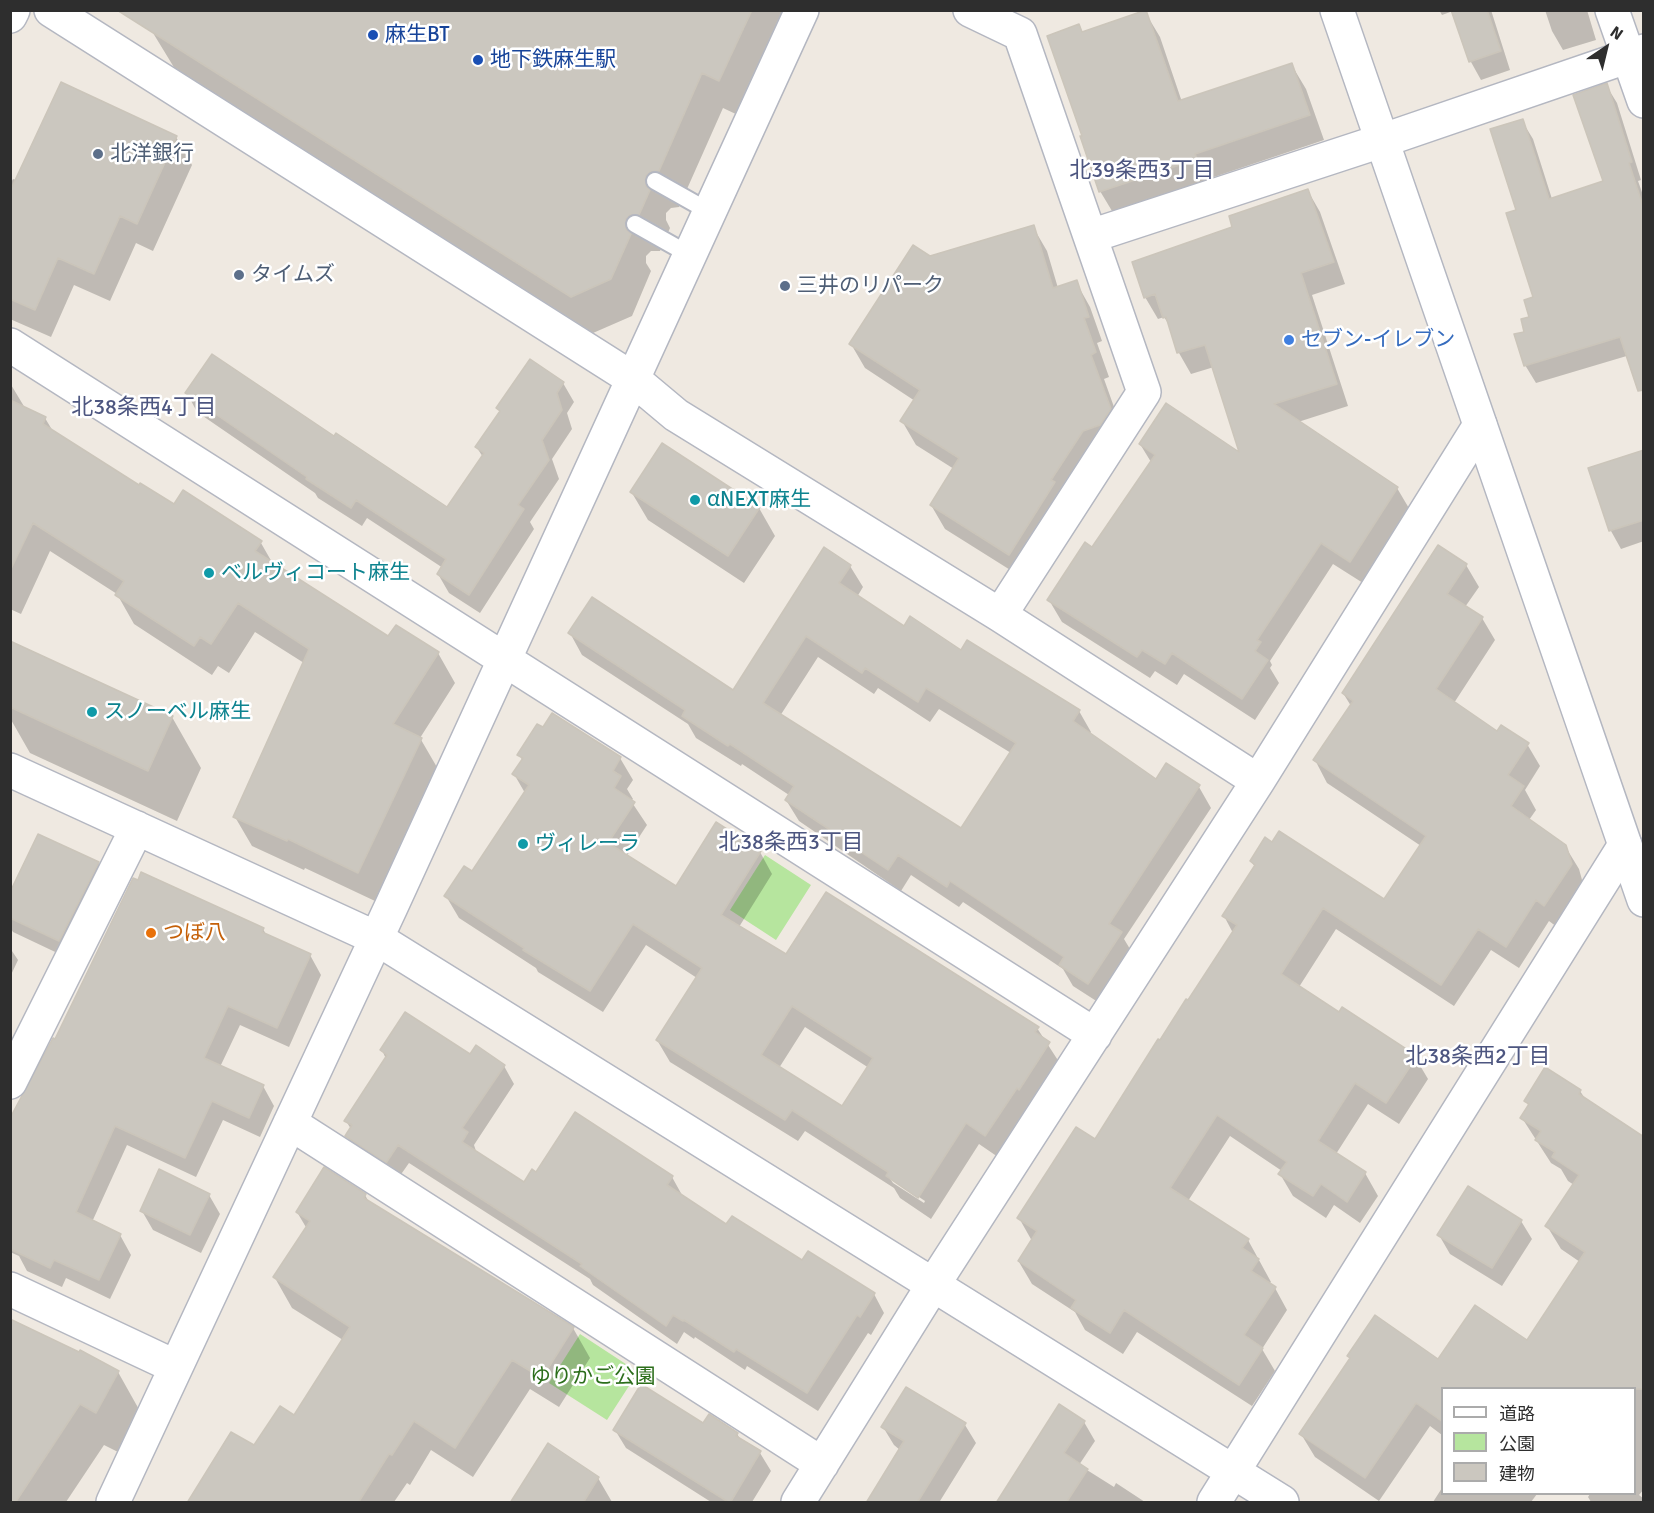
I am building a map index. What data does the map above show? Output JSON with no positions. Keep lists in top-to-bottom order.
{
  "districts": [
    "北39条西3丁目",
    "北38条西4丁目",
    "北38条西3丁目",
    "北38条西2丁目"
  ],
  "parks": ["ゆりかご公園"],
  "places": [
    "麻生BT",
    "地下鉄麻生駅",
    "北洋銀行",
    "タイムズ",
    "三井のリパーク",
    "セブン-イレブン",
    "αNEXT麻生",
    "ベルヴィコート麻生",
    "スノーベル麻生",
    "ヴィレーラ",
    "つぼ八"
  ],
  "legend": ["道路", "公園", "建物"],
  "north": "top right"
}
